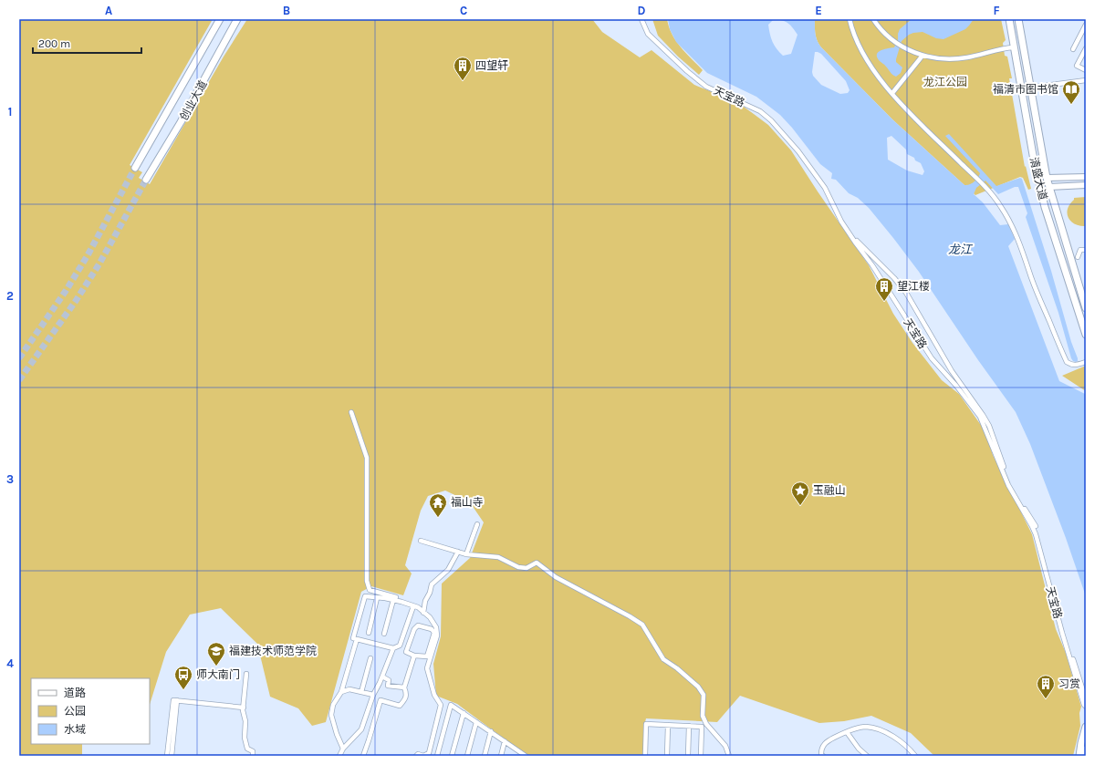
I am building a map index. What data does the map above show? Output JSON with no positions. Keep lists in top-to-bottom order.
{
  "streets": {
    "main road": ["创业大道", "清盛大道"],
    "street": ["天宝路"]
  },
  "water": ["龙江"],
  "parks": ["龙江公园"],
  "places": {
    "building": ["四望轩", "望江楼", "习赏"],
    "library": ["福清市图书馆"],
    "place": ["玉融山"],
    "temple": ["福山寺"],
    "school or university": ["福建技术师范学院"],
    "bus stop": ["师大南门"]
  },
  "legend": ["道路", "公园", "水域"],
  "scale_bar": "200 m",
  "grid": {
    "columns": [
      "A",
      "B",
      "C",
      "D",
      "E",
      "F"
    ],
    "rows": [
      "1",
      "2",
      "3",
      "4"
    ]
  }
}
